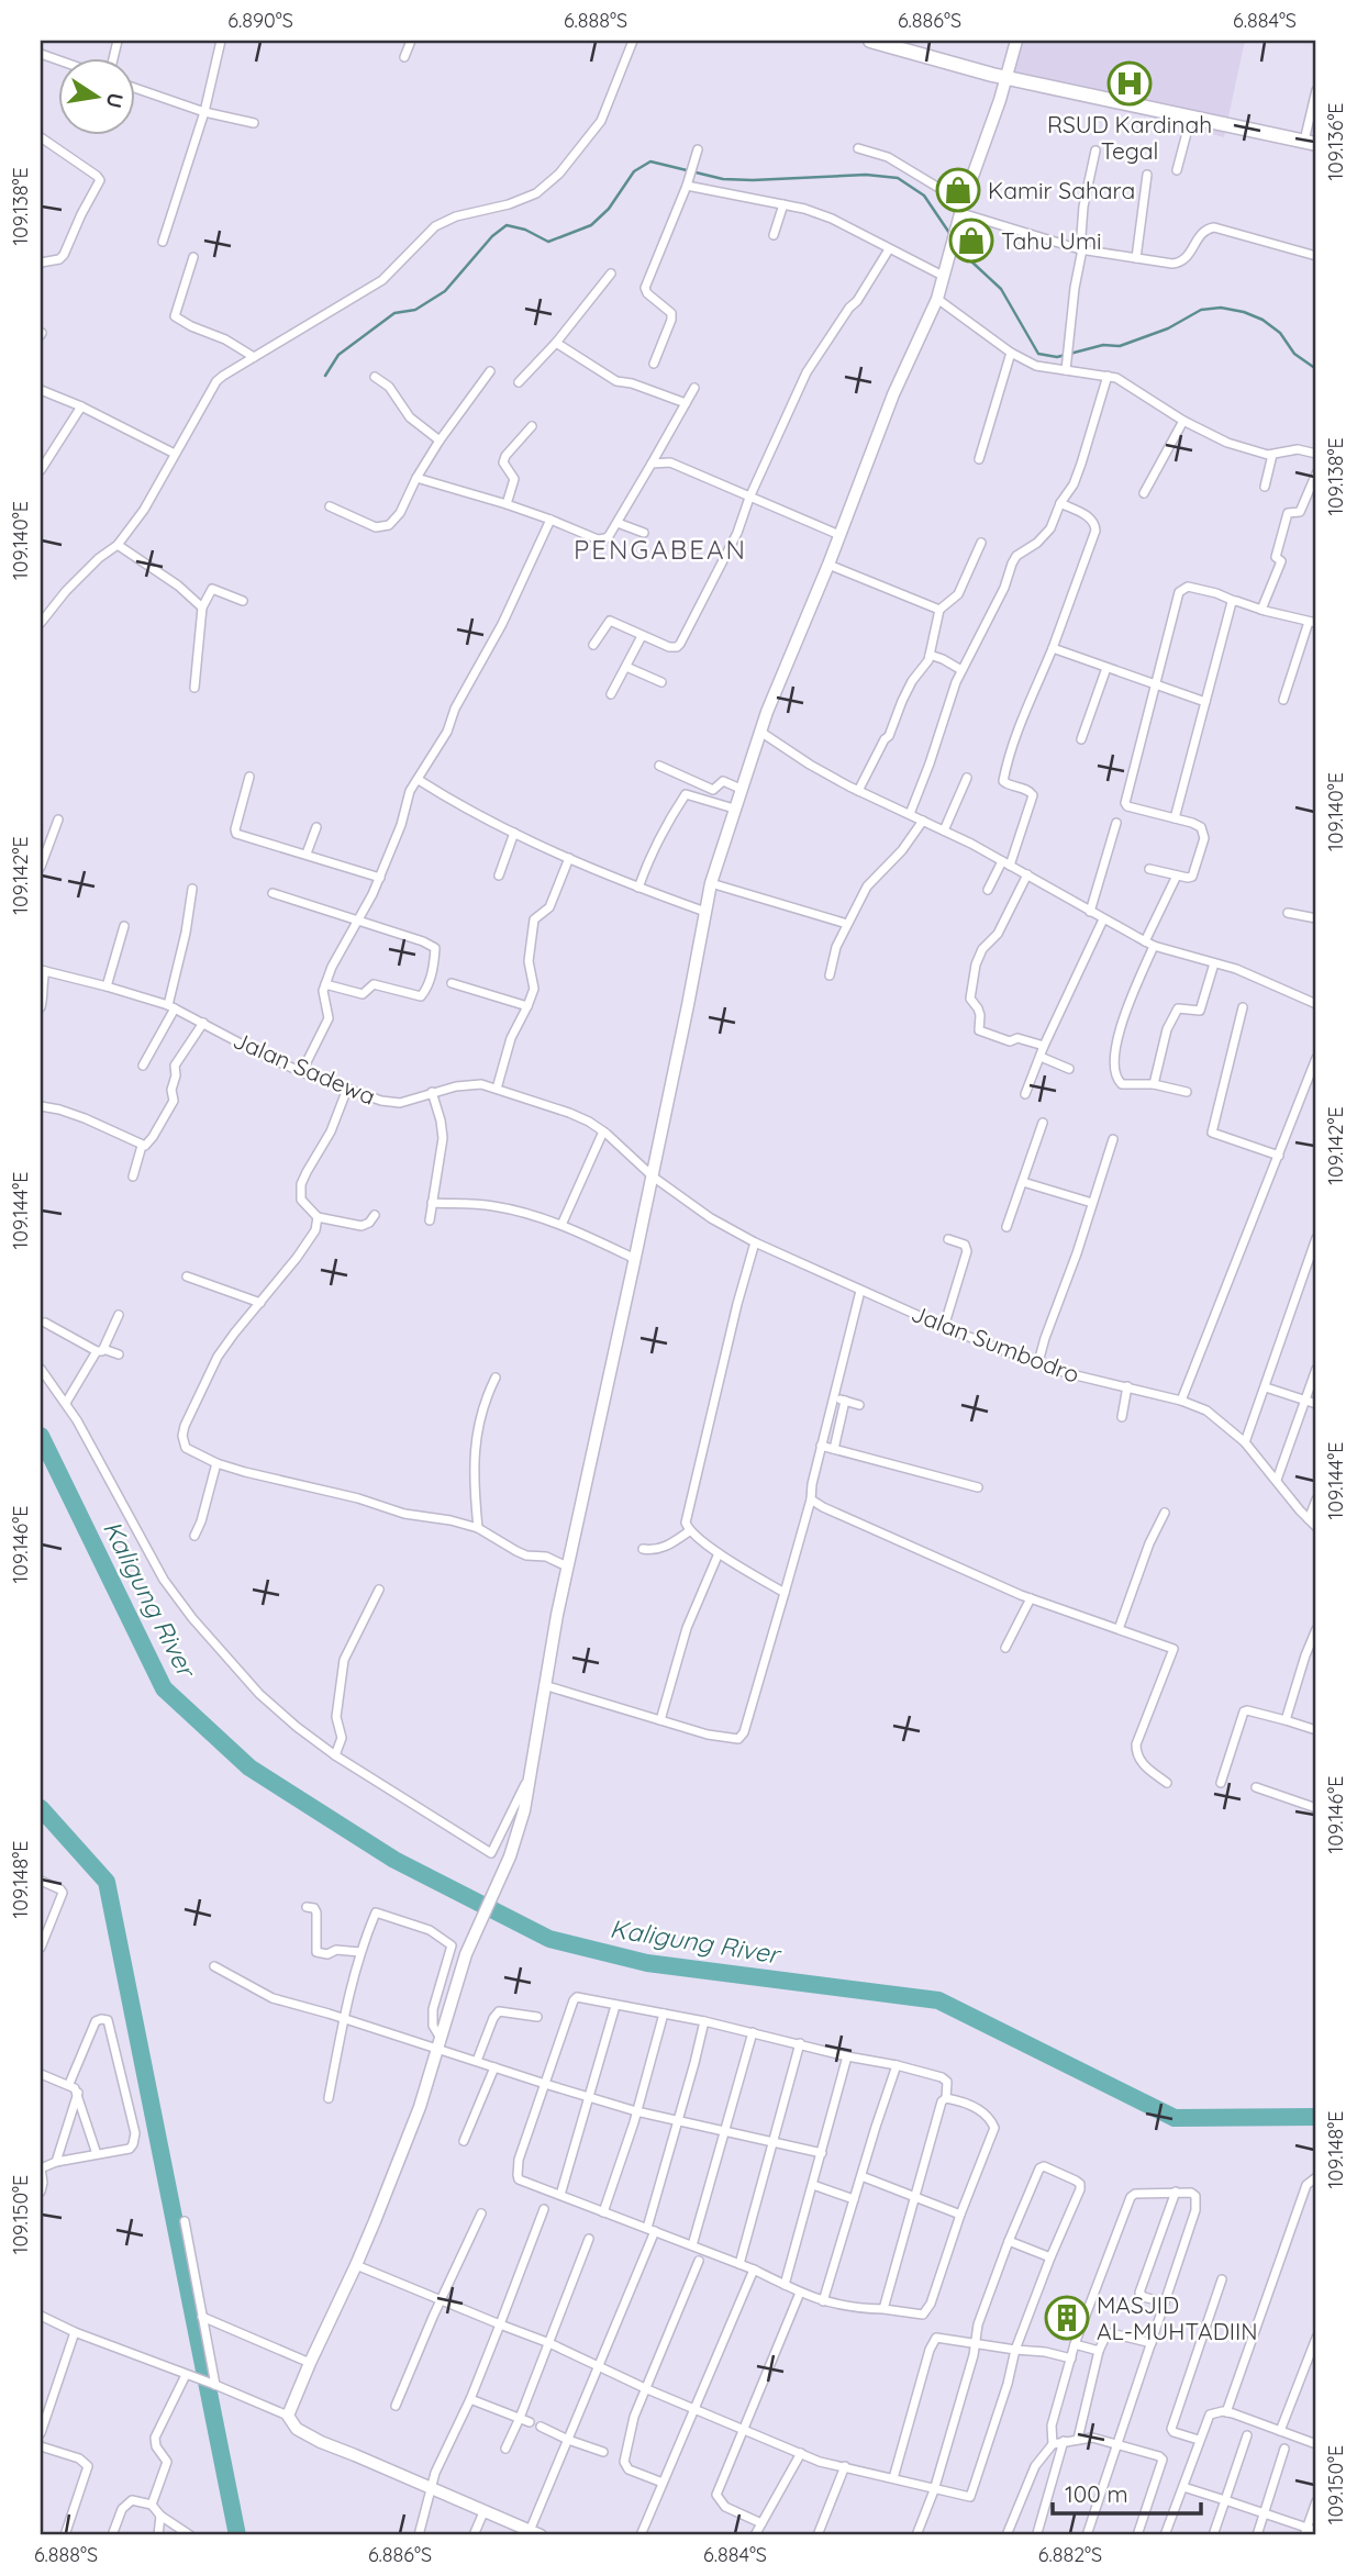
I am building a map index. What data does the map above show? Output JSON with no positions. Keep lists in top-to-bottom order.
{
  "streets": {
    "street": ["Jalan Sadewa", "Jalan Sumbodro"]
  },
  "crossings": [
    ["Jalan Sadewa", "Jalan Sumbodro"]
  ],
  "districts": ["PENGABEAN"],
  "water": ["Kaligung River"],
  "places": {
    "hospital": ["RSUD Kardinah Tegal"],
    "shop": ["Kamir Sahara", "Tahu Umi"],
    "building": ["MASJID AL-MUHTADIIN"]
  },
  "scale_bar": "100 m",
  "north": "right",
  "coordinates": [
    "6.890°S",
    "6.888°S",
    "6.886°S",
    "6.884°S",
    "109.136°E",
    "109.138°E",
    "109.140°E",
    "109.142°E",
    "109.144°E",
    "109.146°E",
    "109.148°E",
    "109.150°E",
    "6.882°S"
  ]
}
